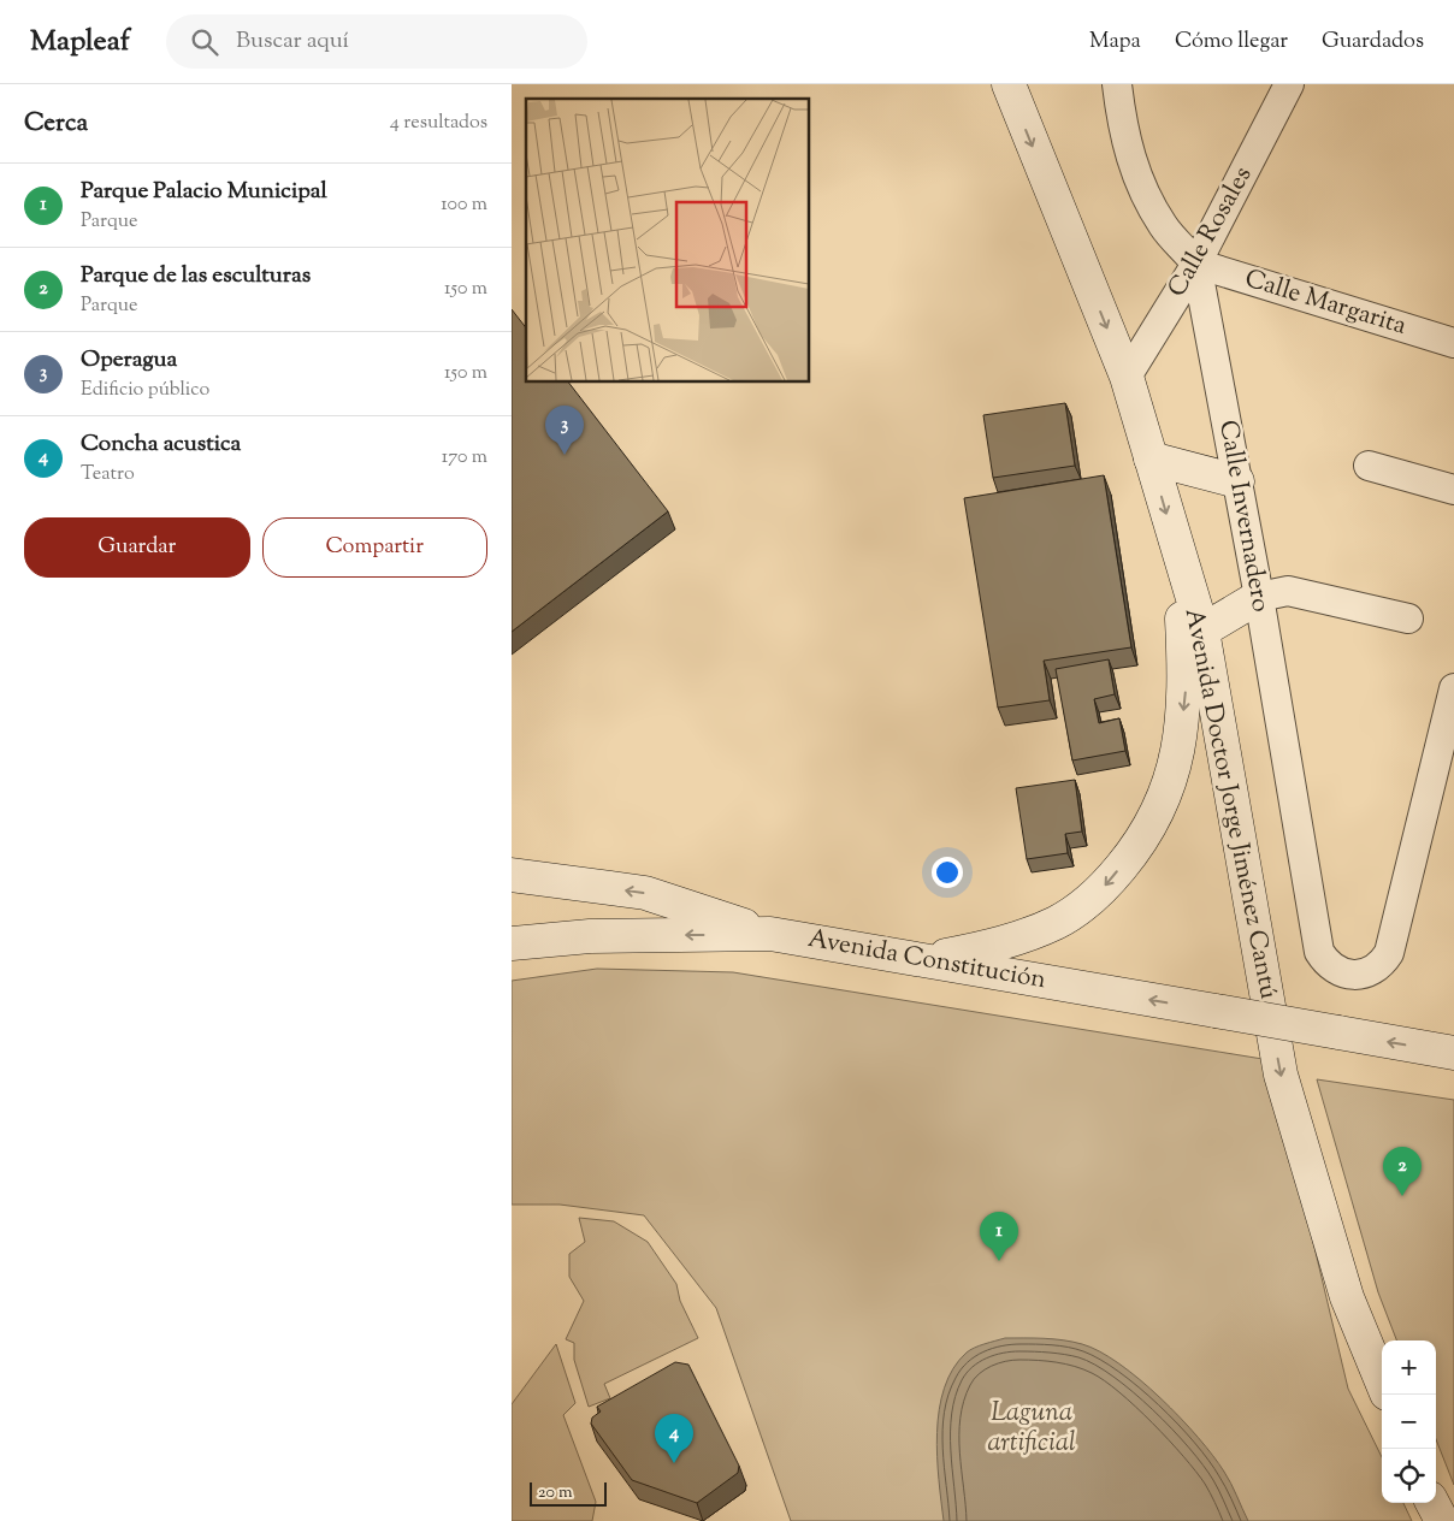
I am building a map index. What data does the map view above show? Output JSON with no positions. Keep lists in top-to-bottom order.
{
  "streets": {
    "main road": ["Avenida Doctor Jorge Jiménez Cantú", "Avenida Constitución"],
    "street": ["Calle Rosales", "Calle Margarita", "Calle Invernadero"]
  },
  "crossings": [
    ["Calle Rosales", "Calle Margarita"],
    ["Calle Rosales", "Calle Invernadero"],
    ["Calle Rosales", "Avenida Doctor Jorge Jiménez Cantú"],
    ["Calle Margarita", "Calle Invernadero"]
  ],
  "one_way": ["Avenida Doctor Jorge Jiménez Cantú"],
  "water": ["Laguna artificial"],
  "scale_bar": "20 m",
  "page": {
    "header": "Mapleaf",
    "search": "Buscar aquí",
    "nav": ["Mapa", "Cómo llegar", "Guardados"],
    "heading": ["Cerca", "4 resultados"],
    "list": [
      {
        "mark": "1",
        "name": "Parque Palacio Municipal",
        "note": "Parque",
        "value": "100 m"
      },
      {
        "mark": "2",
        "name": "Parque de las esculturas",
        "note": "Parque",
        "value": "150 m"
      },
      {
        "mark": "3",
        "name": "Operagua",
        "note": "Edificio público",
        "value": "150 m"
      },
      {
        "mark": "4",
        "name": "Concha acustica",
        "note": "Teatro",
        "value": "170 m"
      }
    ],
    "pins": [
      "3",
      "2",
      "1",
      "4"
    ],
    "buttons": ["Guardar", "Compartir"],
    "map_buttons": ["+", "−"],
    "scale": "20 m"
  }
}
